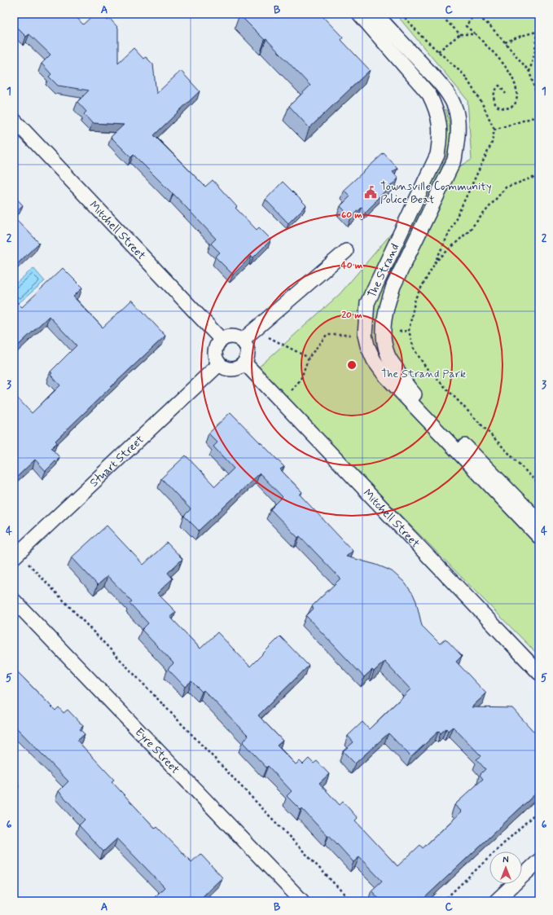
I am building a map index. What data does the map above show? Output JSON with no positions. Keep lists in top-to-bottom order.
{
  "streets": {
    "street": [
      "Mitchell Street",
      "The Strand",
      "Stuart Street",
      "Eyre Street"
    ]
  },
  "crossings": [
    ["Mitchell Street", "Stuart Street"]
  ],
  "parks": ["The Strand Park"],
  "places": {
    "public building": ["Townsville Community Police Beat"]
  },
  "north": "top",
  "grid": {
    "columns": ["A", "B", "C"],
    "rows": [
      "1",
      "2",
      "3",
      "4",
      "5",
      "6"
    ]
  },
  "rings": ["60 m", "40 m", "20 m"]
}
